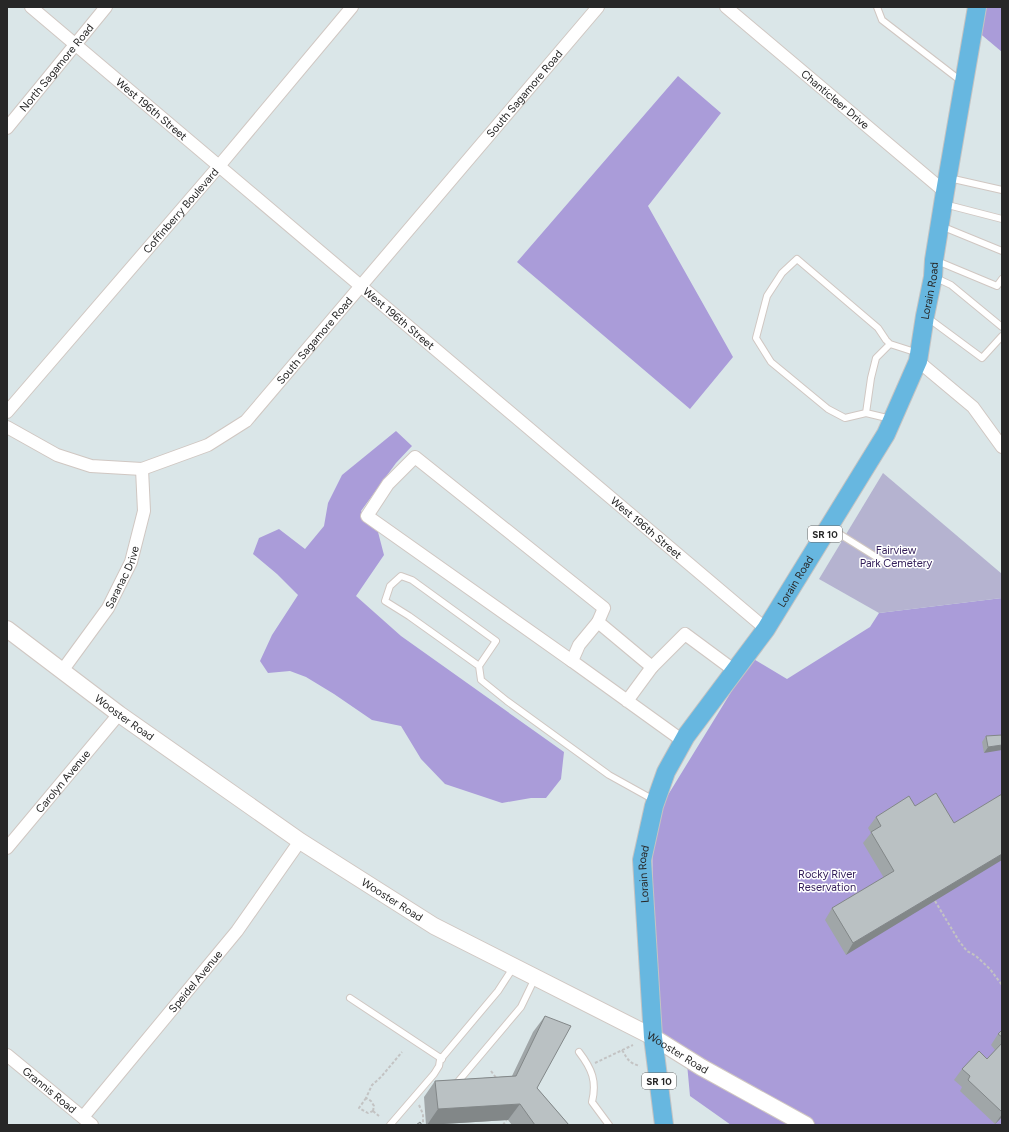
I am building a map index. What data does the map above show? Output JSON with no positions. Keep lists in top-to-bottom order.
{
  "streets": {
    "main road": ["Lorain Road", "SR 10", "Wooster Road"],
    "street": [
      "North Sagamore Road",
      "South Sagamore Road",
      "Chanticleer Drive",
      "West 196th Street",
      "Coffinberry Boulevard",
      "Saranac Drive",
      "Carolyn Avenue",
      "Speidel Avenue",
      "Grannis Road"
    ]
  },
  "crossings": [
    ["North Sagamore Road", "West 196th Street"],
    ["South Sagamore Road", "West 196th Street"],
    ["South Sagamore Road", "Saranac Drive"],
    ["Chanticleer Drive", "Lorain Road"],
    ["West 196th Street", "Coffinberry Boulevard"],
    ["West 196th Street", "Lorain Road"],
    ["Lorain Road", "Wooster Road"],
    ["Saranac Drive", "Wooster Road"],
    ["Wooster Road", "Carolyn Avenue"],
    ["Wooster Road", "Speidel Avenue"],
    ["Speidel Avenue", "Grannis Road"]
  ],
  "parks": ["Fairview Park Cemetery", "Rocky River Reservation"]
}
